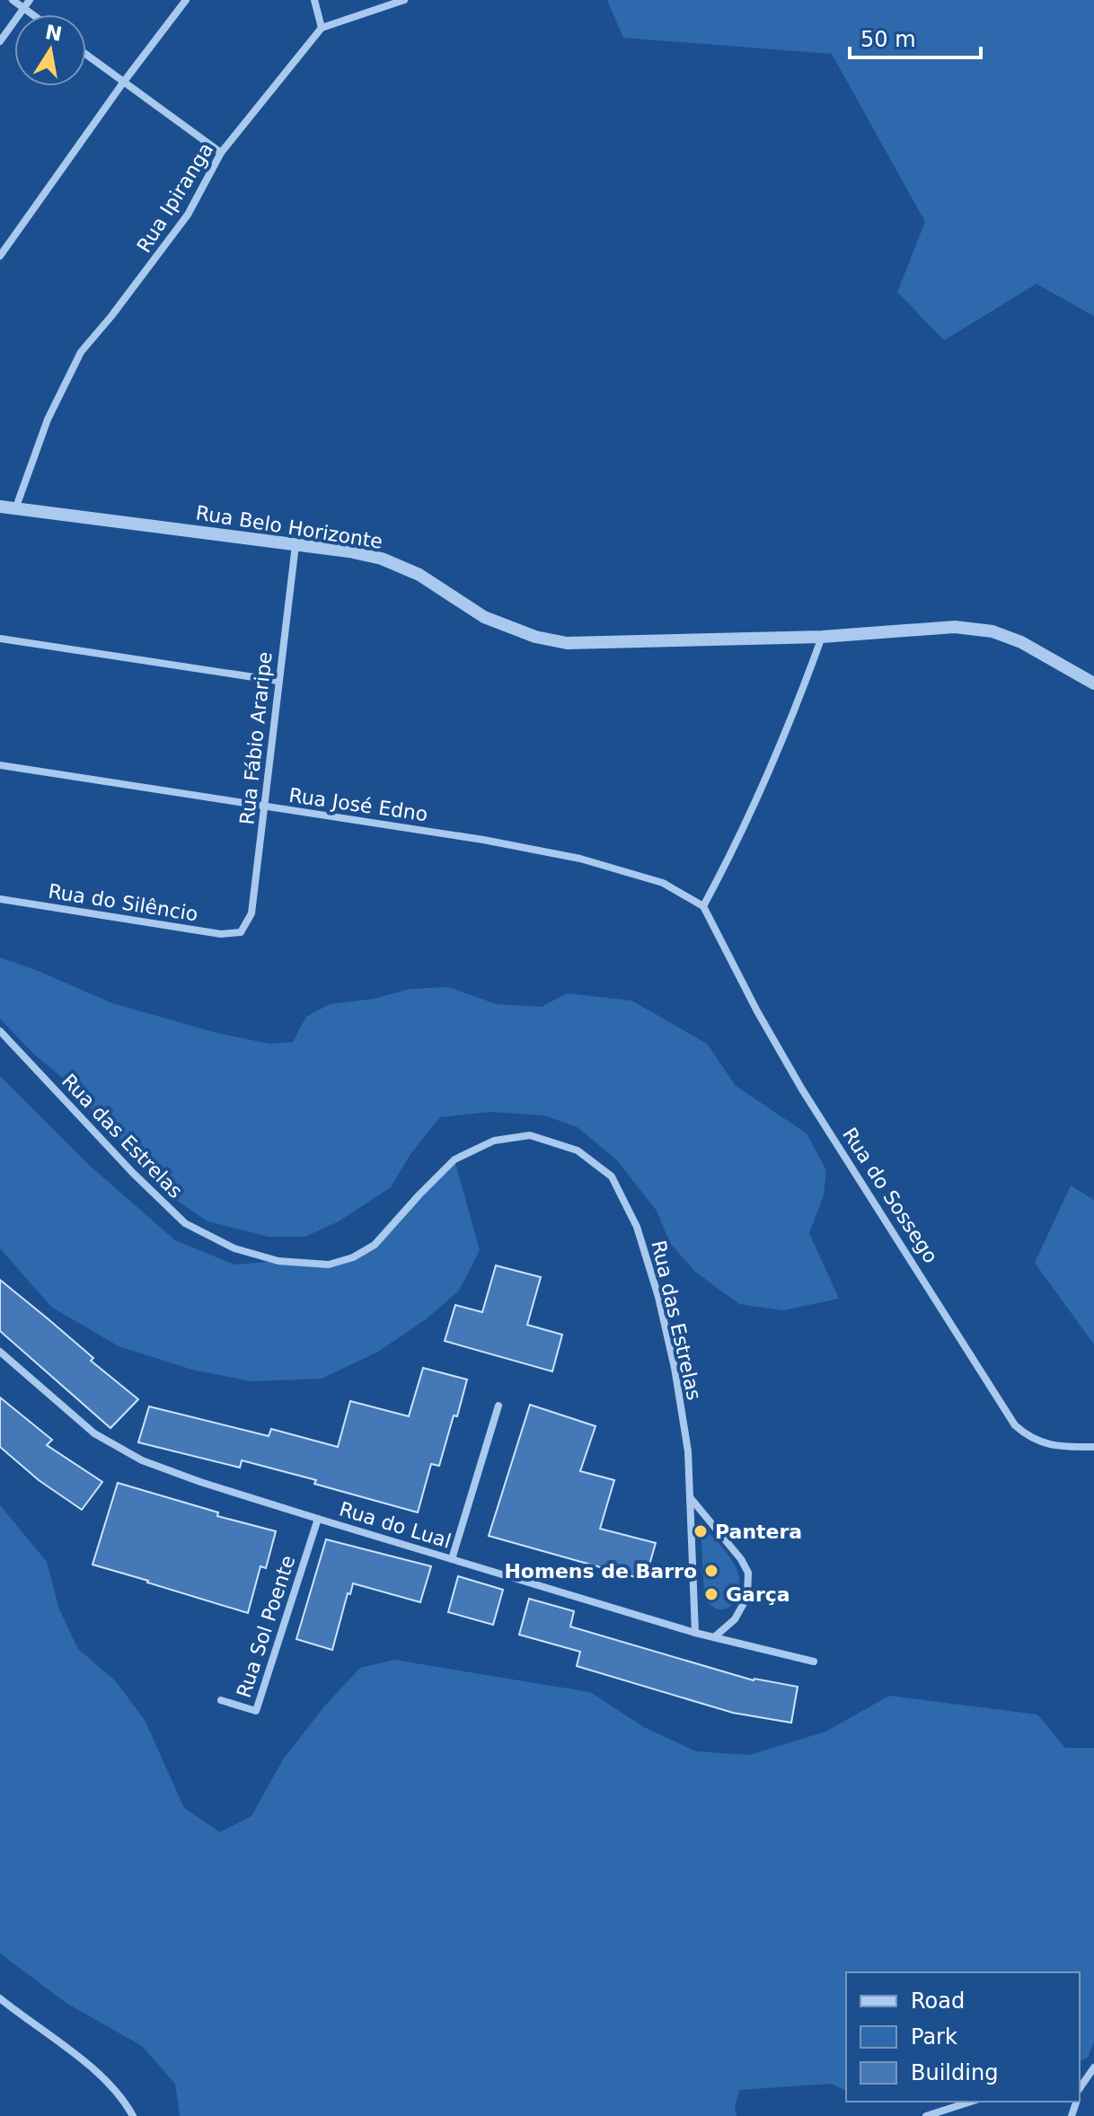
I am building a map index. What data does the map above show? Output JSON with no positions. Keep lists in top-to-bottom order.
{
  "streets": {
    "street": [
      "Rua Ipiranga",
      "Rua Belo Horizonte",
      "Rua Fábio Araripe",
      "Rua José Edno",
      "Rua do Silêncio",
      "Rua das Estrelas",
      "Rua do Sossego",
      "Rua do Lual",
      "Rua Sol Poente"
    ]
  },
  "crossings": [
    ["Rua Ipiranga", "Rua Belo Horizonte"],
    ["Rua Belo Horizonte", "Rua Fábio Araripe"],
    ["Rua Fábio Araripe", "Rua José Edno"],
    ["Rua Fábio Araripe", "Rua do Silêncio"],
    ["Rua José Edno", "Rua do Sossego"],
    ["Rua das Estrelas", "Rua do Lual"],
    ["Rua do Lual", "Rua Sol Poente"]
  ],
  "places": ["Pantera", "Homens de Barro", "Garça"],
  "legend": ["Road", "Park", "Building"],
  "scale_bar": "50 m",
  "north": "top"
}
